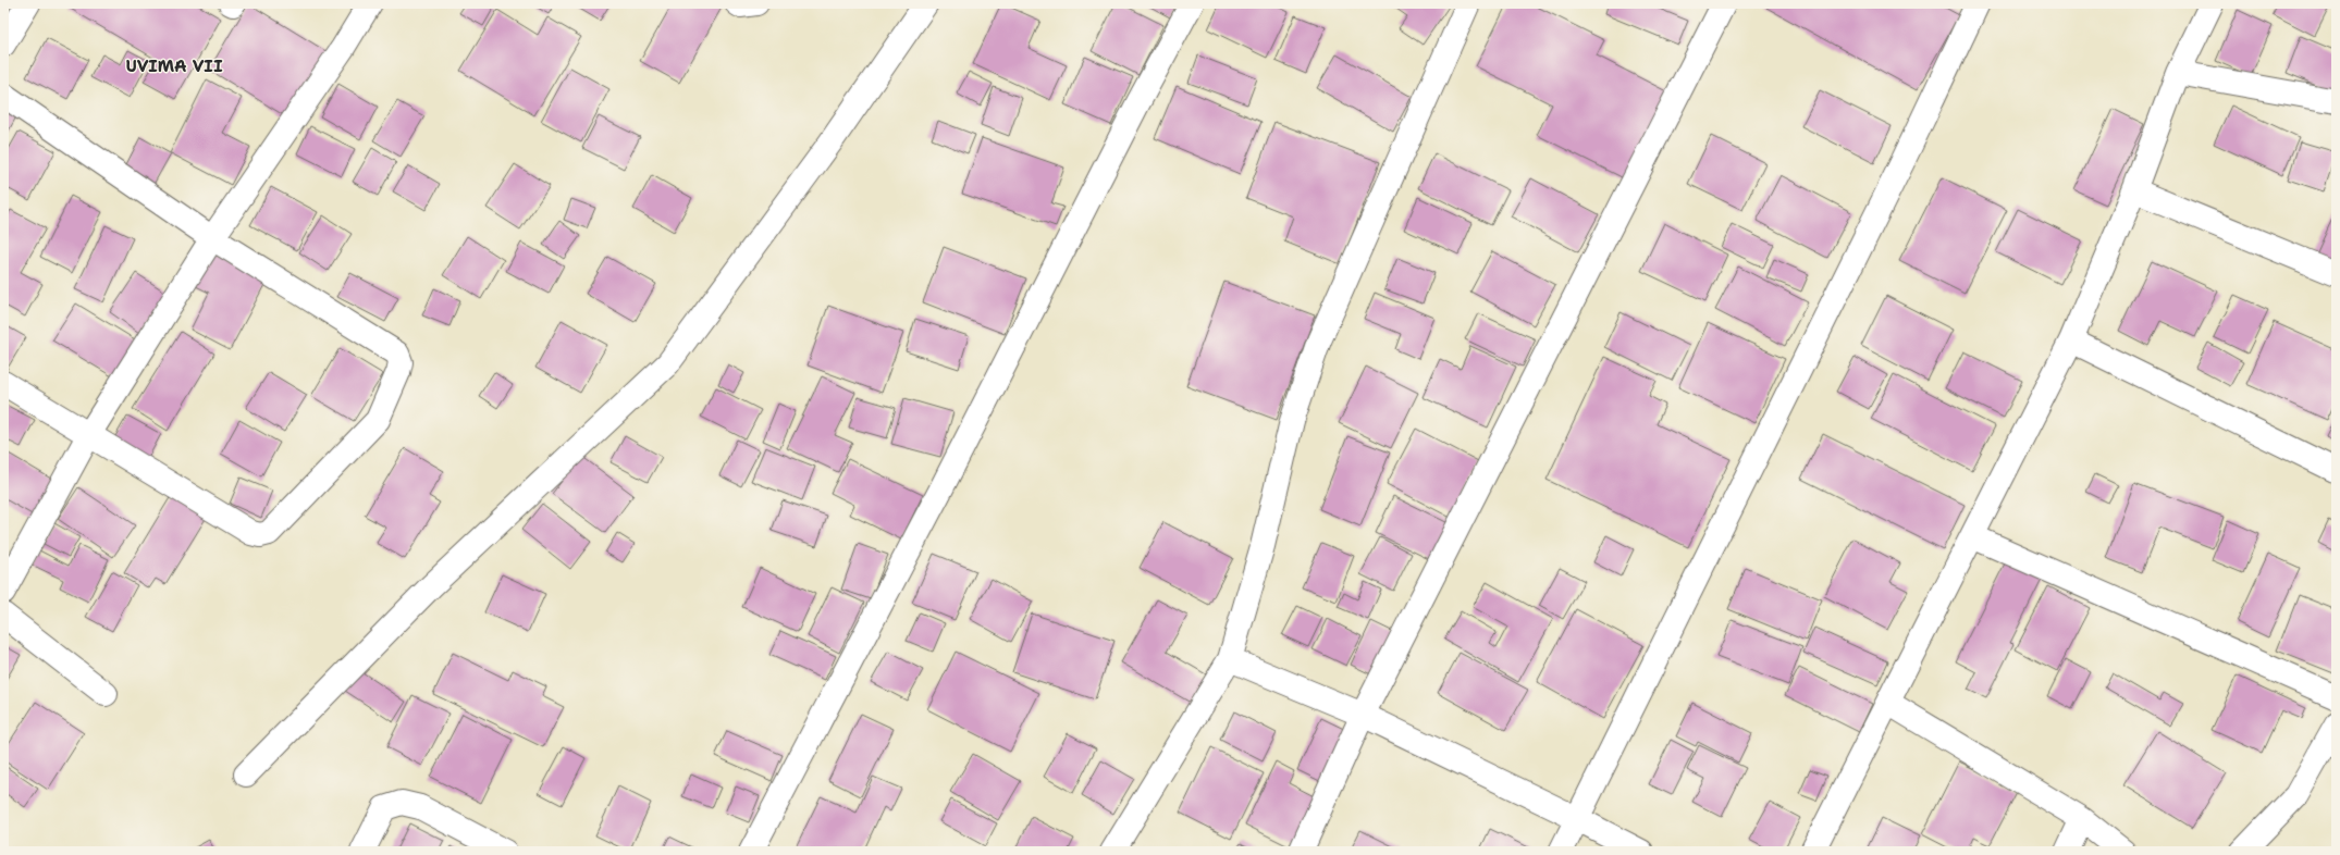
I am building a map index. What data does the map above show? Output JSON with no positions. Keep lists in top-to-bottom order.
{
  "districts": ["UVIMA VII"]
}
